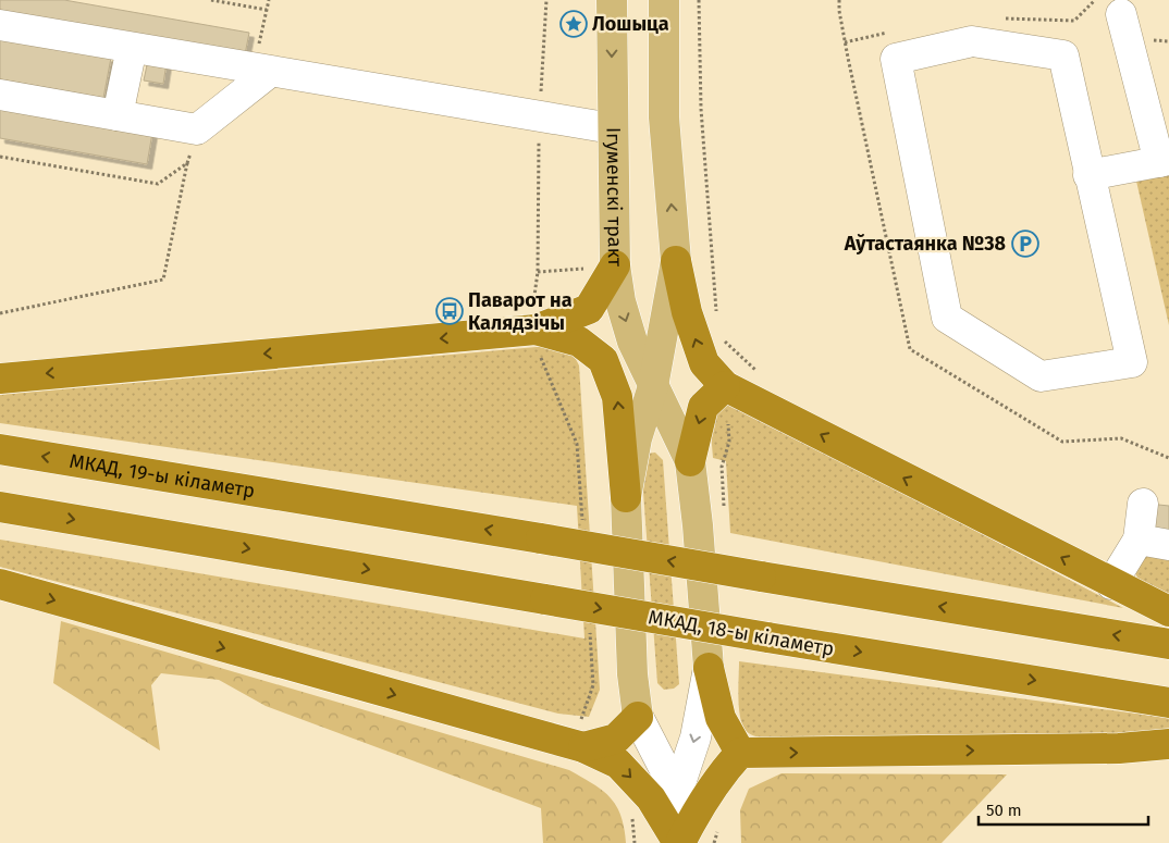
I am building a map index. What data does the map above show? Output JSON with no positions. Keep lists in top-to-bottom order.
{
  "streets": {
    "highway": ["МКАД, 19-ы кіламетр", "МКАД, 18-ы кіламетр"],
    "main road": ["Ігуменскі тракт"]
  },
  "places": {
    "place": ["Лошыца"],
    "parking": ["Аўтастаянка №38"],
    "bus stop": ["Паварот на Калядзічы"]
  },
  "scale_bar": "50 m"
}
